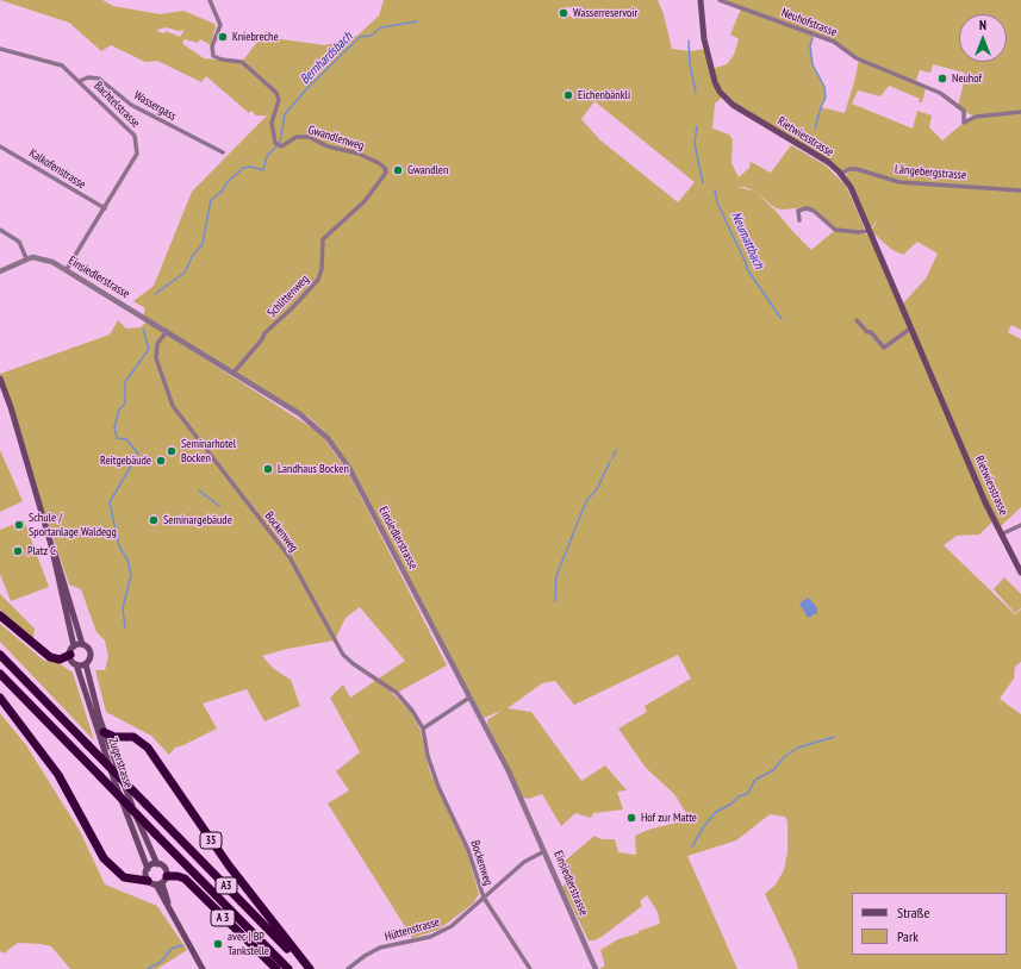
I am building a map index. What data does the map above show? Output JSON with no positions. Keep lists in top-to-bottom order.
{
  "streets": {
    "highway": ["35", "A3", "A 3"],
    "main road": ["Rietwiesstrasse", "Zugerstrasse"],
    "street": [
      "Neuhofstrasse",
      "Bachtelstrasse",
      "Wassergass",
      "Gwandlenweg",
      "Kalkofenstrasse",
      "Längebergstrasse",
      "Einsiedlerstrasse",
      "Schlittenweg",
      "Bockenweg",
      "Hüttenstrasse"
    ]
  },
  "crossings": [
    ["Bachtelstrasse", "Wassergass"],
    ["Bachtelstrasse", "Kalkofenstrasse"],
    ["Bachtelstrasse", "Einsiedlerstrasse"],
    ["Rietwiesstrasse", "Längebergstrasse"],
    ["Gwandlenweg", "Schlittenweg"],
    ["Einsiedlerstrasse", "Schlittenweg"],
    ["Einsiedlerstrasse", "Bockenweg"],
    ["Einsiedlerstrasse", "Hüttenstrasse"],
    ["Bockenweg", "Hüttenstrasse"],
    ["Zugerstrasse", "35"],
    ["Zugerstrasse", "A 3"],
    ["35", "A3"]
  ],
  "water": ["Bernhardsbach", "Neumattbach"],
  "places": [
    "Wasserreservoir",
    "Kniebreche",
    "Neuhof",
    "Eichenbänkli",
    "Gwandlen",
    "Seminarhotel Bocken",
    "Reitgebäude",
    "Landhaus Bocken",
    "Seminargebäude",
    "Schule / Sportanlage Waldegg",
    "Platz C",
    "Hof zur Matte",
    "avec | BP Tankstelle"
  ],
  "legend": ["Straße", "Park"],
  "north": "top"
}
